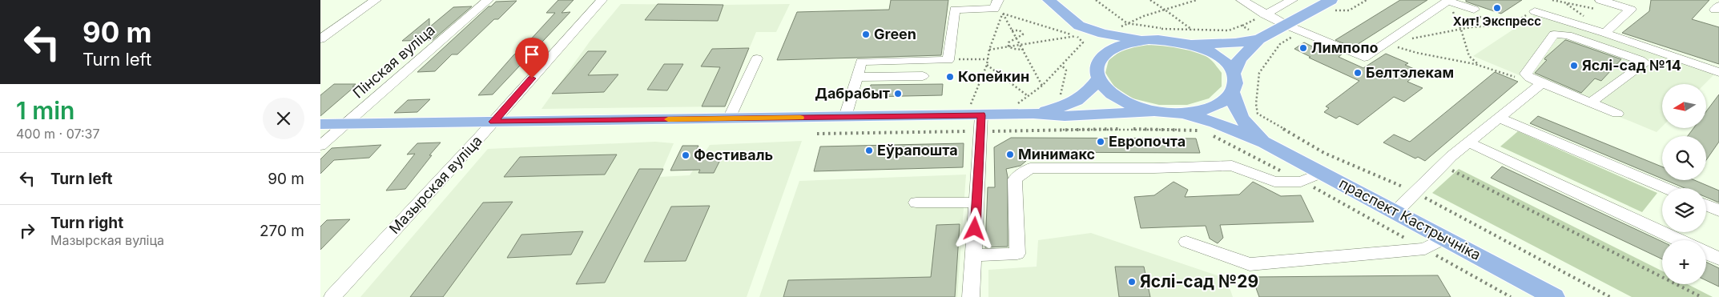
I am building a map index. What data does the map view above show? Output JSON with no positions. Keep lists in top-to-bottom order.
{
  "streets": {
    "main road": ["праспект Кастрычніка"],
    "street": ["Пінская вуліца", "Мазырская вуліца"]
  },
  "places": [
    "Хит! Экспресс",
    "Green",
    "Лимпопо",
    "Яслі-сад №14",
    "Белтэлекам",
    "Копейкин",
    "Дабрабыт",
    "Европочта",
    "Еўрапошта",
    "Минимакс",
    "Фестиваль",
    "Яслі-сад №29"
  ],
  "north": "left",
  "page": {
    "turn": ["90 m", "Turn left"],
    "heading": ["1 min", "400 m · 07:37"],
    "map_buttons": "+",
    "list": [
      {
        "name": "Turn left",
        "value": "90 m"
      },
      {
        "name": "Turn right",
        "note": "Мазырская вуліца",
        "value": "270 m"
      }
    ]
  }
}
